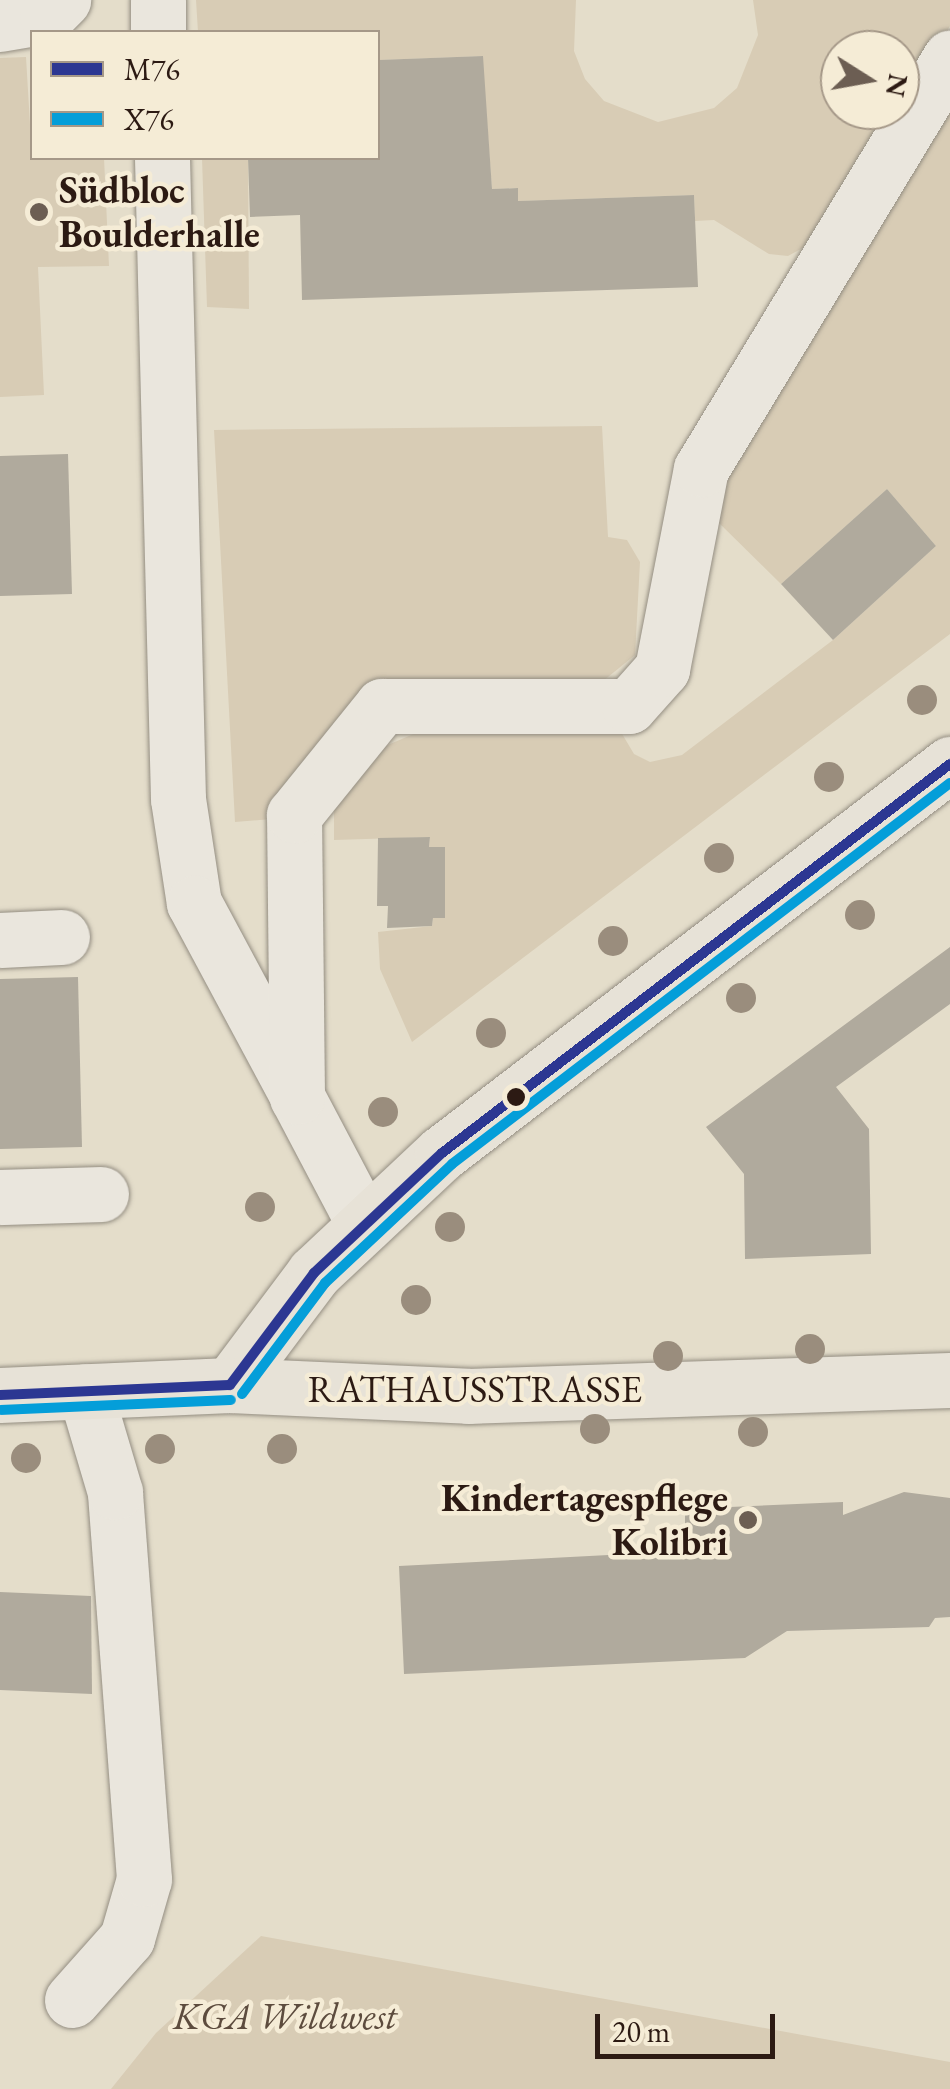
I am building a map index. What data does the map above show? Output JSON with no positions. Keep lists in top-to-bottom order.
{
  "streets": {
    "main road": ["RATHAUSSTRASSE"]
  },
  "parks": ["KGA Wildwest"],
  "places": ["Südbloc Boulderhalle", "Kindertagespflege Kolibri"],
  "lines": ["transit line M76", "transit line X76"],
  "legend": ["M76", "X76"],
  "scale_bar": "20 m",
  "north": "right"
}
